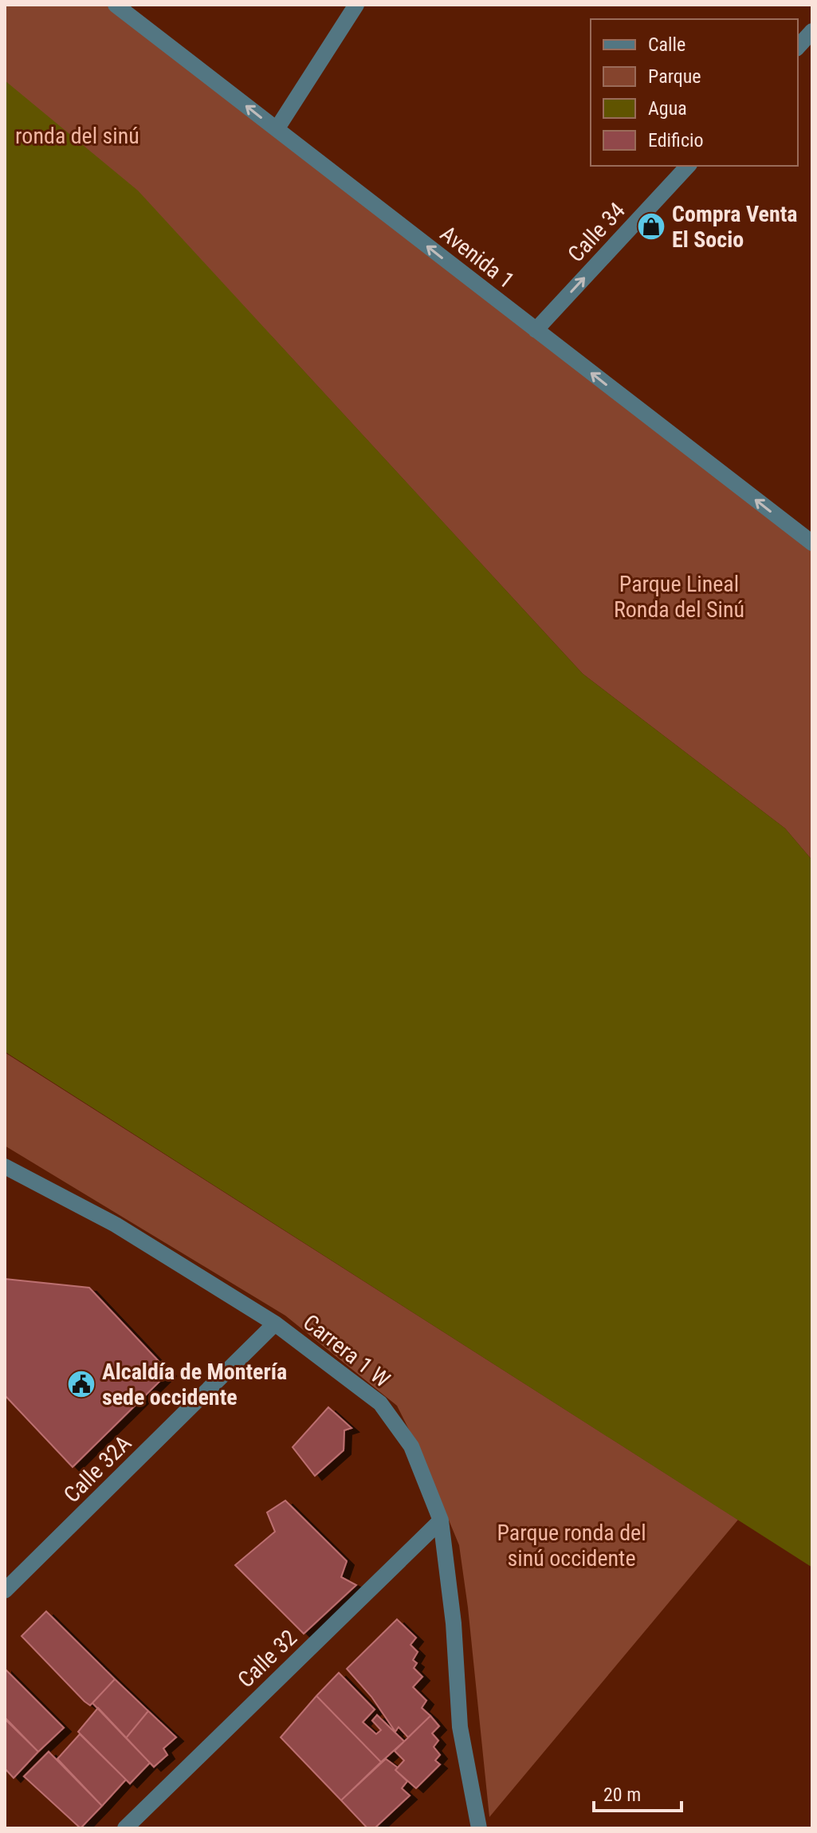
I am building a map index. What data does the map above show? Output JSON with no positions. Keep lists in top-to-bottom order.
{
  "streets": {
    "street": [
      "Calle 34",
      "Avenida 1",
      "Carrera 1 W",
      "Calle 32A",
      "Calle 32"
    ]
  },
  "crossings": [
    ["Calle 34", "Avenida 1"],
    ["Carrera 1 W", "Calle 32A"],
    ["Carrera 1 W", "Calle 32"]
  ],
  "one_way": ["Calle 34", "Avenida 1"],
  "parks": ["ronda del sinú", "Parque Lineal Ronda del Sinú", "Parque ronda del sinú occidente"],
  "places": {
    "shop": ["Compra Venta El Socio"],
    "public building": ["Alcaldía de Montería sede occidente"]
  },
  "legend": [
    "Calle",
    "Parque",
    "Agua",
    "Edificio"
  ],
  "scale_bar": "20 m"
}
